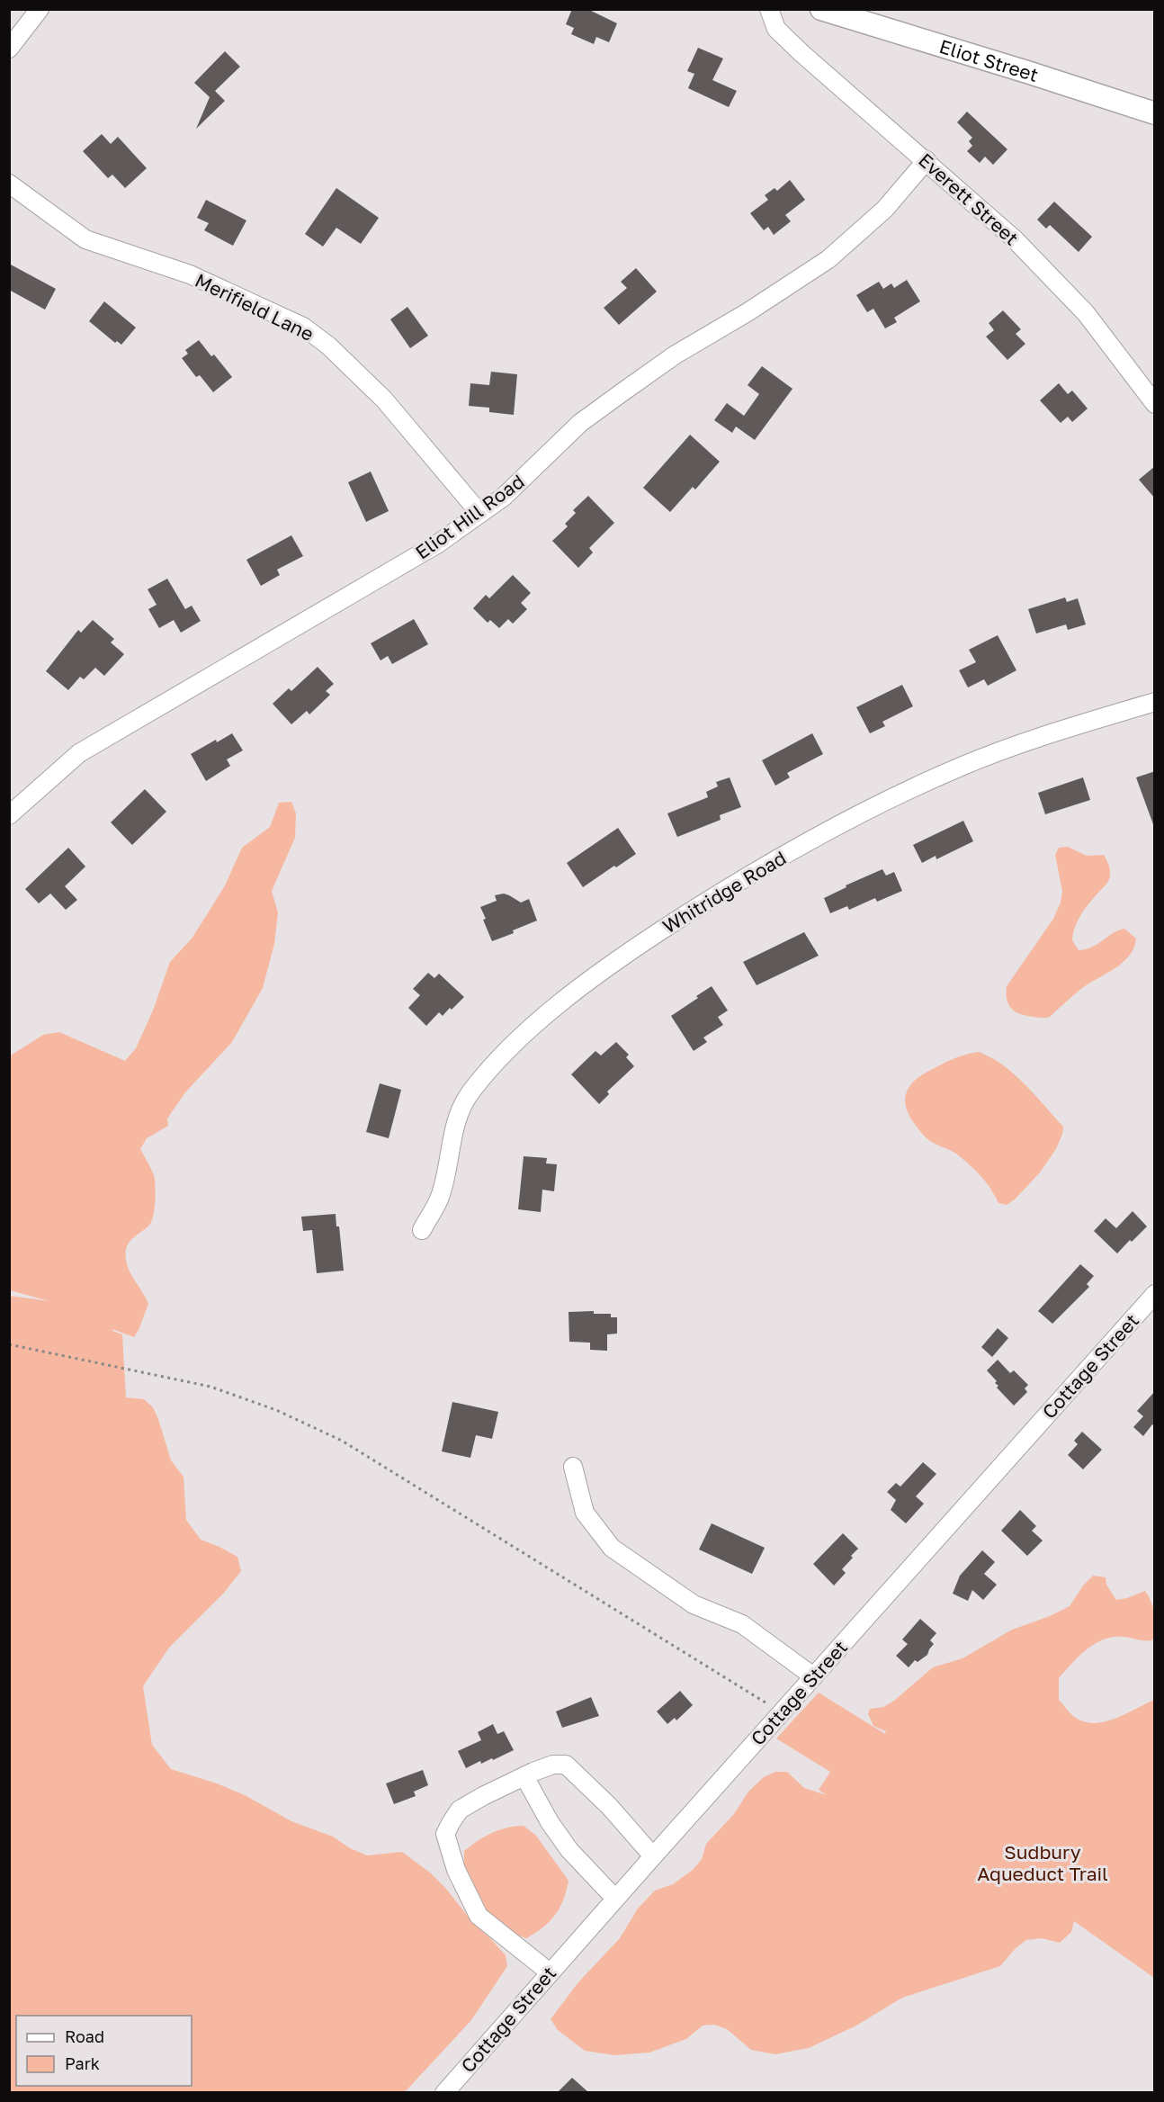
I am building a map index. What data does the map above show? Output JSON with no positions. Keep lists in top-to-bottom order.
{
  "streets": {
    "main road": ["Eliot Street"],
    "street": [
      "Everett Street",
      "Merifield Lane",
      "Eliot Hill Road",
      "Whitridge Road",
      "Cottage Street"
    ]
  },
  "crossings": [
    ["Everett Street", "Eliot Hill Road"],
    ["Merifield Lane", "Eliot Hill Road"]
  ],
  "parks": ["Sudbury Aqueduct Trail"],
  "legend": ["Road", "Park"]
}
